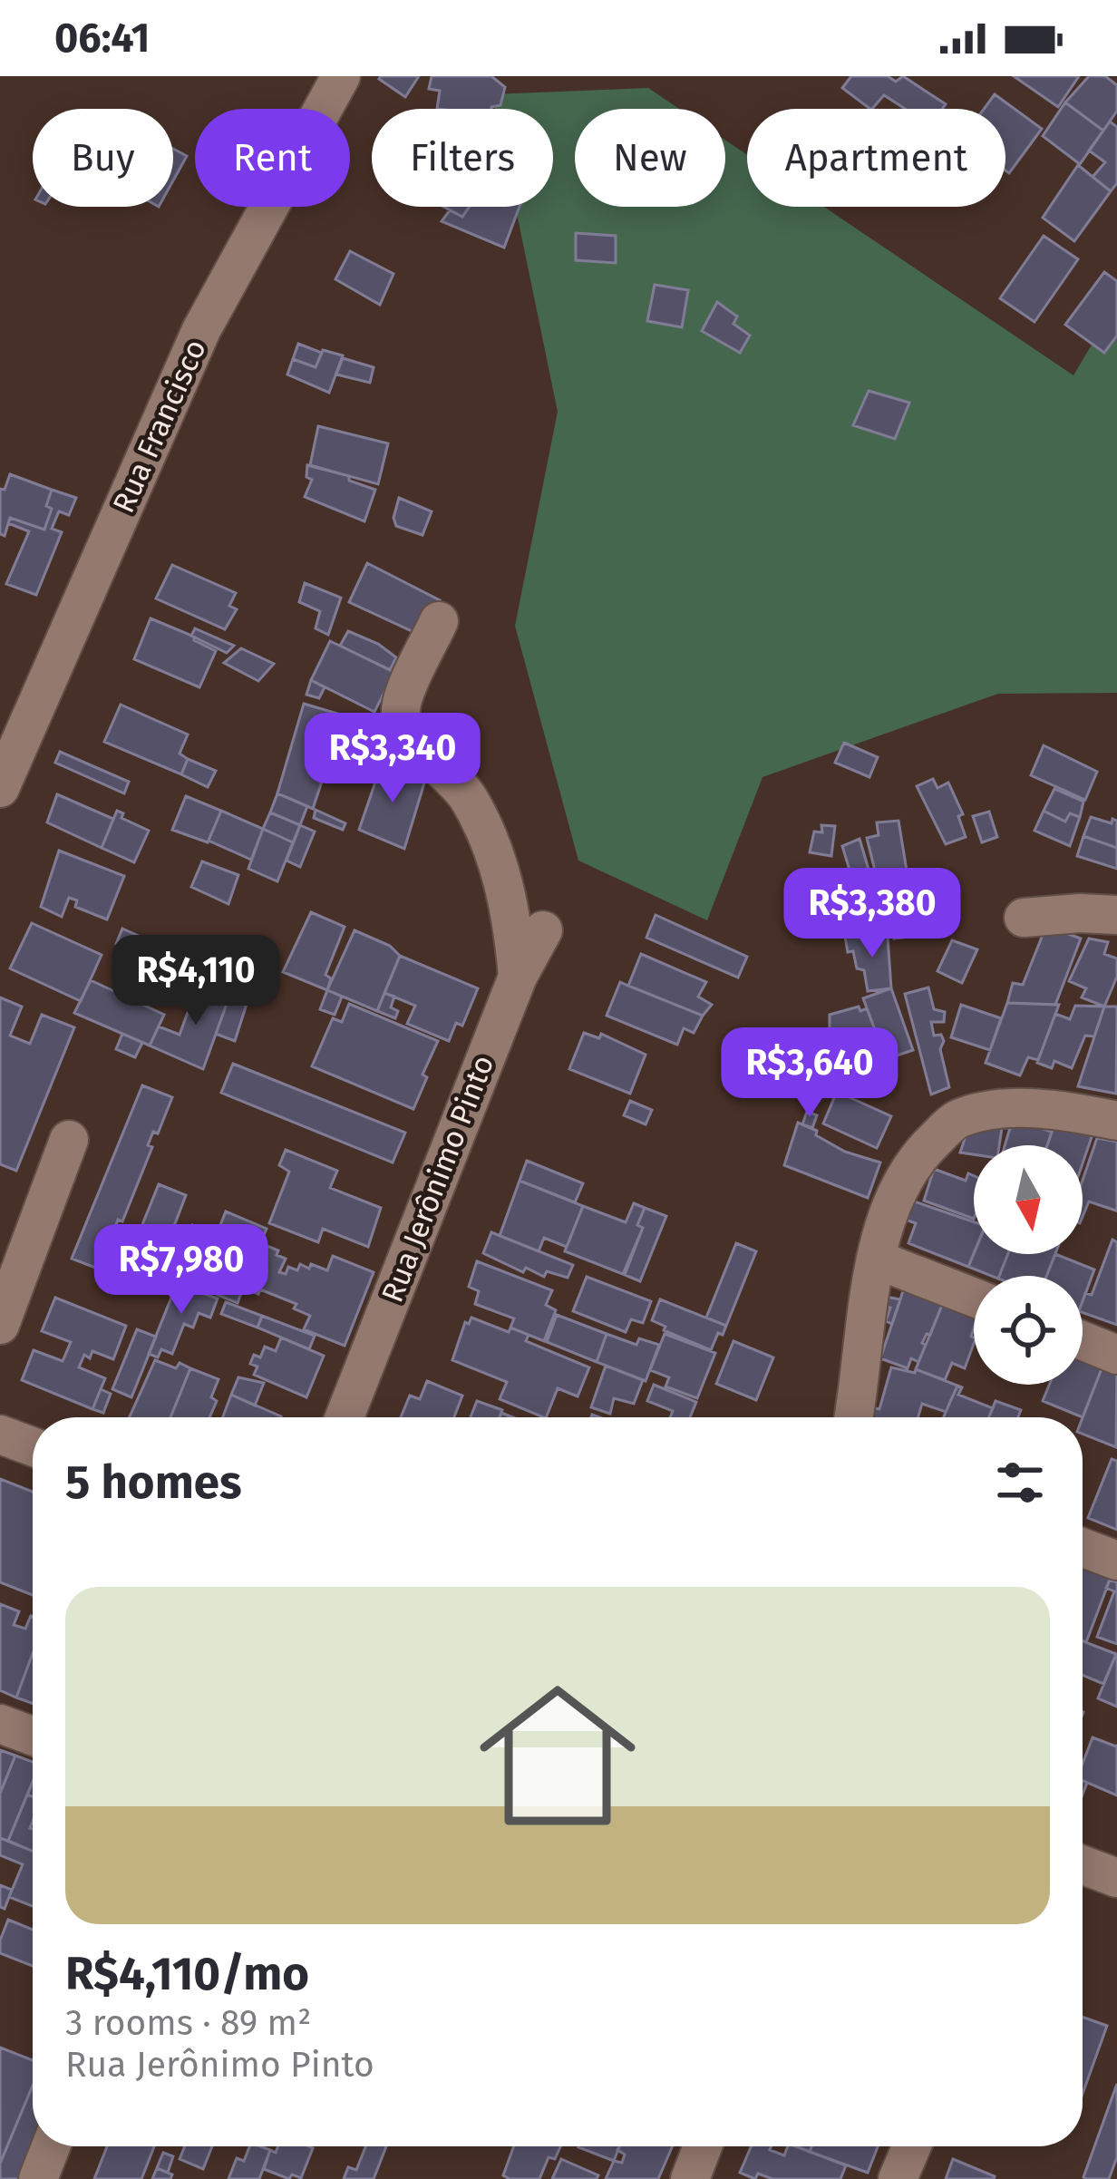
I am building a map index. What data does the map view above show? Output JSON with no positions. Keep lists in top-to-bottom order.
{
  "streets": {
    "street": ["Rua Francisco", "Rua Jerônimo Pinto"]
  },
  "north": "bottom",
  "page": {
    "status": "06:41",
    "chip": [
      "Buy",
      "Rent",
      "Filters",
      "New",
      "Apartment"
    ],
    "price": [
      "R$3,340",
      "R$3,380",
      "R$4,110",
      "R$3,640",
      "R$7,980"
    ],
    "heading": "5 homes",
    "list": [
      {
        "name": "R$4,110/mo",
        "note": "3 rooms · 89 m² · Rua Jerônimo Pinto"
      }
    ]
  }
}
